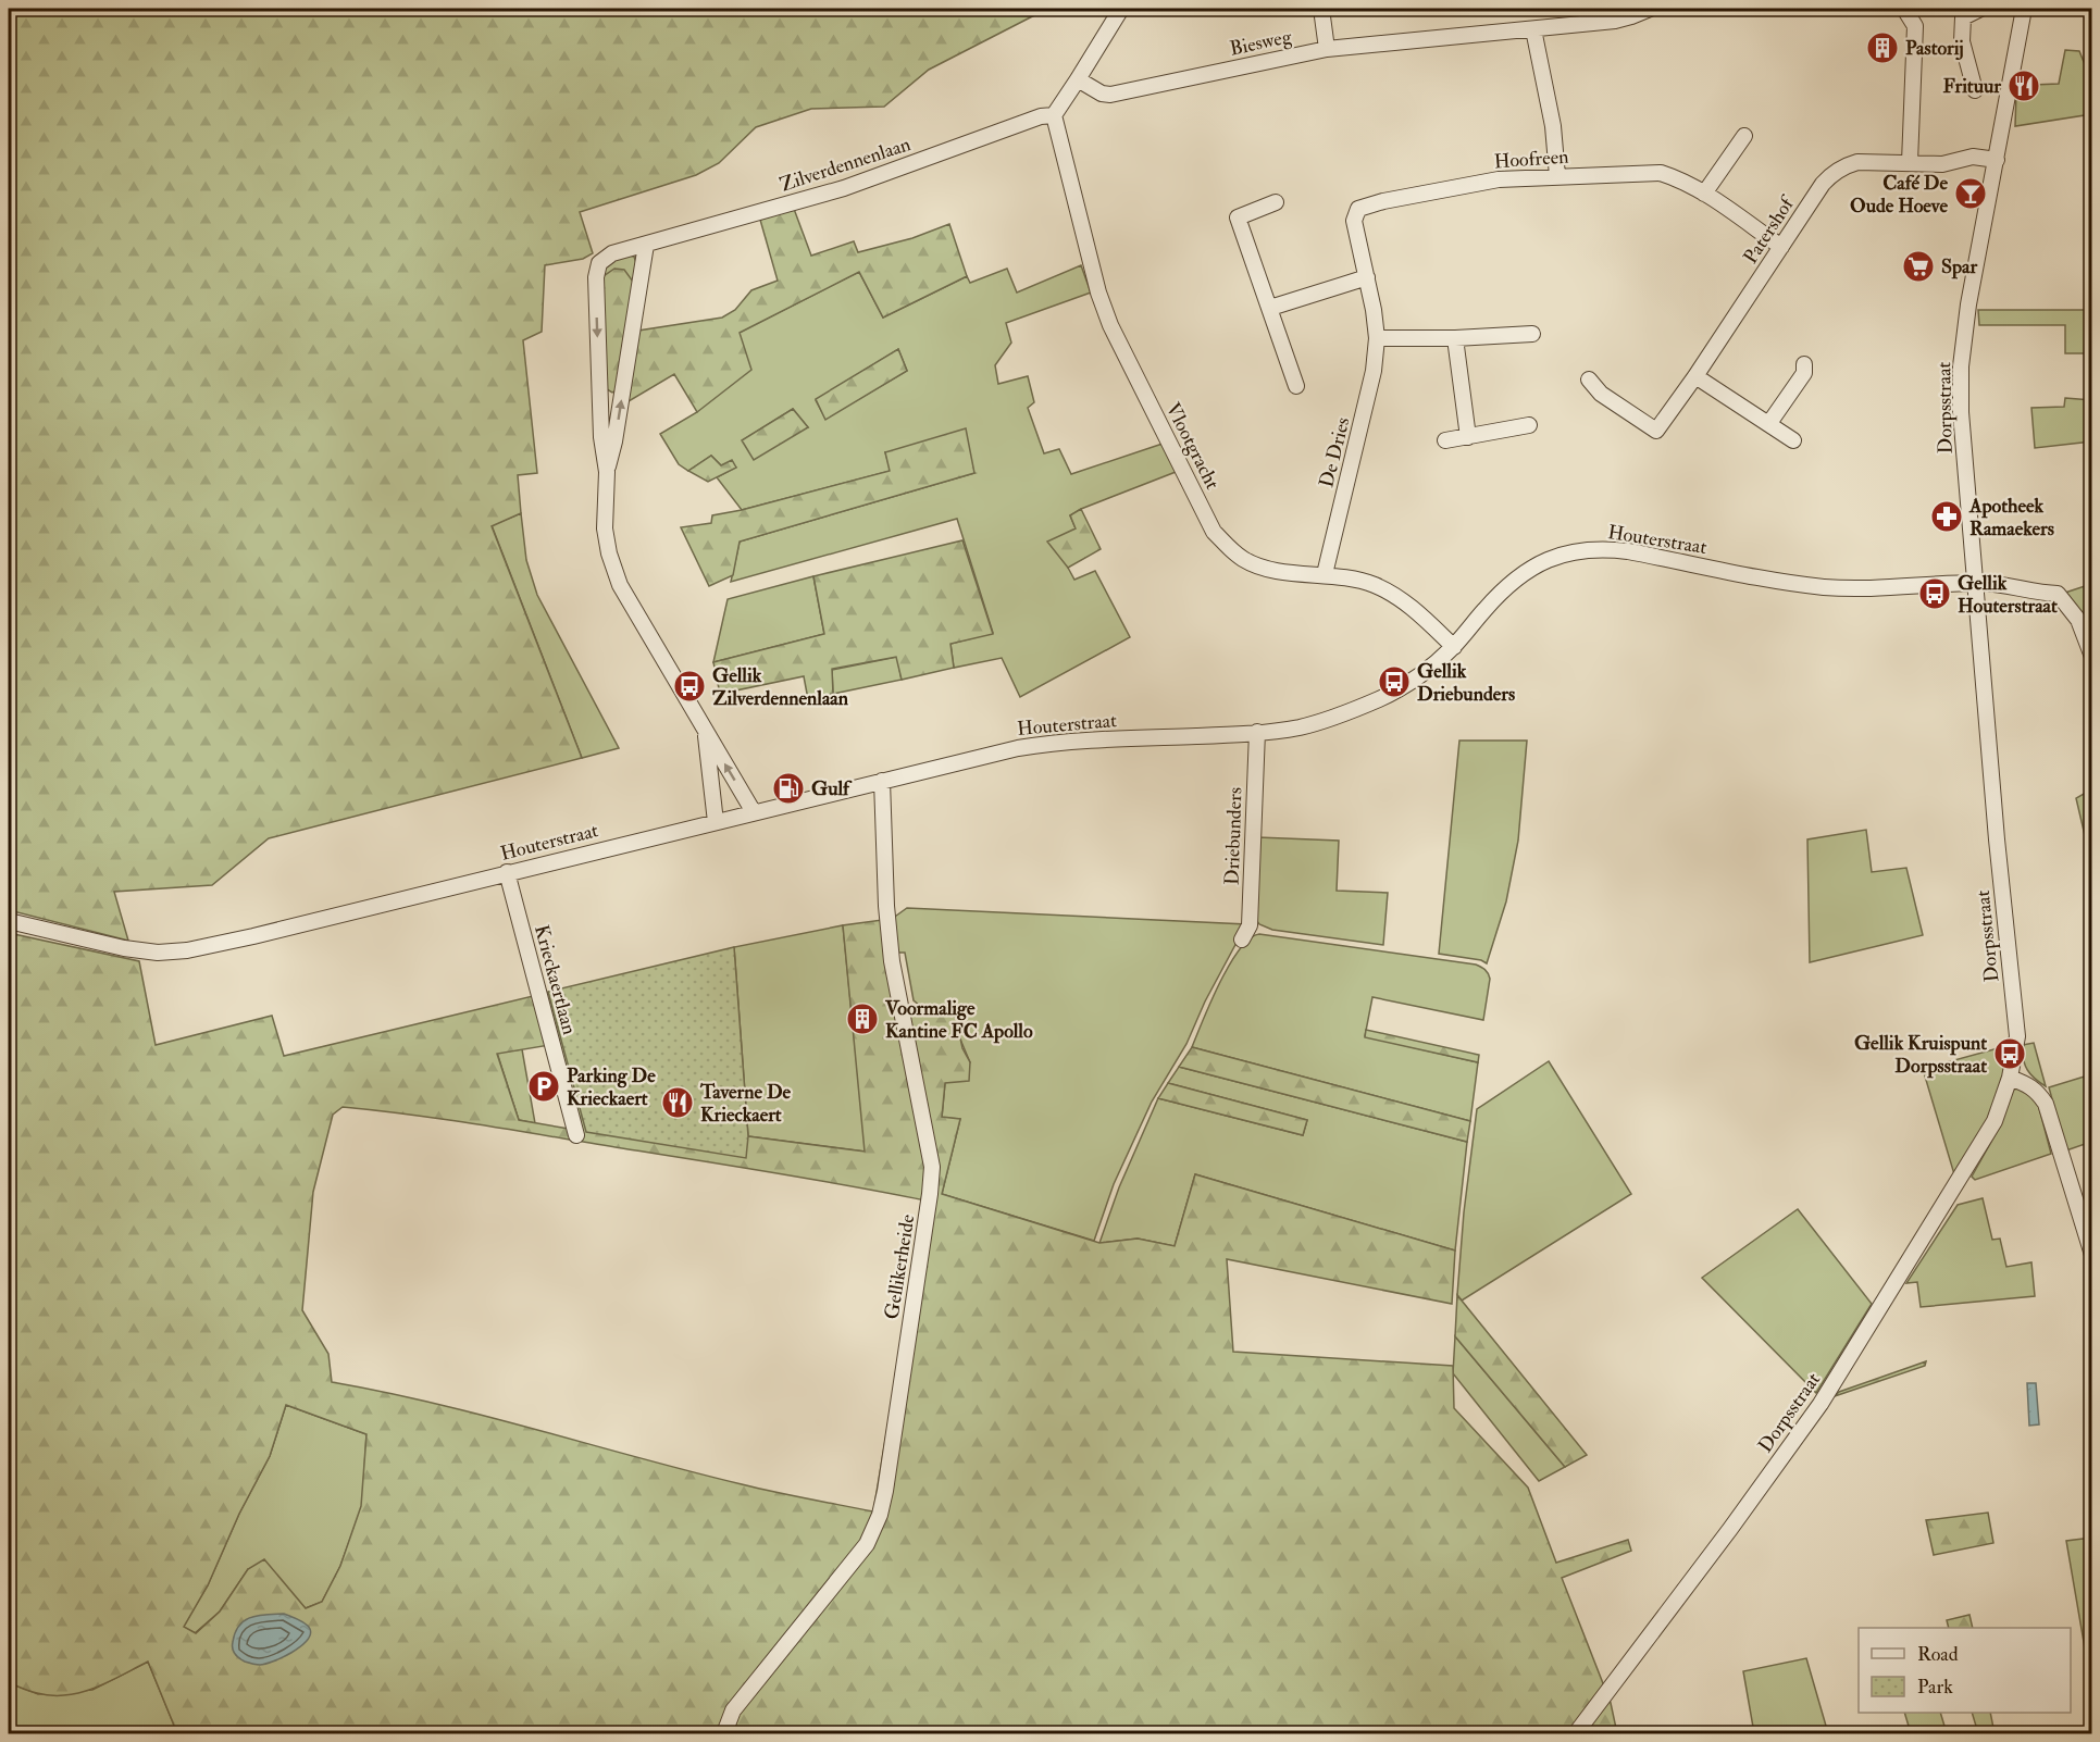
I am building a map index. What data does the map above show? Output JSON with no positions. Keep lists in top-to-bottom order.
{
  "streets": {
    "street": [
      "Biesweg",
      "Hoofreen",
      "Zilverdennenlaan",
      "Patershof",
      "Dorpsstraat",
      "Vlootgracht",
      "De Dries",
      "Houterstraat",
      "Driebunders",
      "Krieckaertlaan",
      "Gellikerheide"
    ]
  },
  "crossings": [
    ["Hoofreen", "Patershof"],
    ["Hoofreen", "De Dries"],
    ["Zilverdennenlaan", "Vlootgracht"],
    ["Zilverdennenlaan", "Houterstraat"],
    ["Patershof", "Dorpsstraat"],
    ["Dorpsstraat", "Houterstraat"],
    ["Vlootgracht", "De Dries"],
    ["Vlootgracht", "Houterstraat"],
    ["Houterstraat", "Driebunders"],
    ["Houterstraat", "Krieckaertlaan"],
    ["Houterstraat", "Gellikerheide"]
  ],
  "places": {
    "building": ["Pastorij", "Voormalige Kantine FC Apollo"],
    "restaurant": ["Frituur", "Taverne De Krieckaert"],
    "bar": ["Café De Oude Hoeve"],
    "supermarket": ["Spar"],
    "pharmacy": ["Apotheek Ramaekers"],
    "bus stop": [
      "Gellik Houterstraat",
      "Gellik Driebunders",
      "Gellik Zilverdennenlaan",
      "Gellik Kruispunt Dorpsstraat"
    ],
    "fuel station": ["Gulf"],
    "parking": ["Parking De Krieckaert"]
  },
  "legend": ["Road", "Park"]
}
